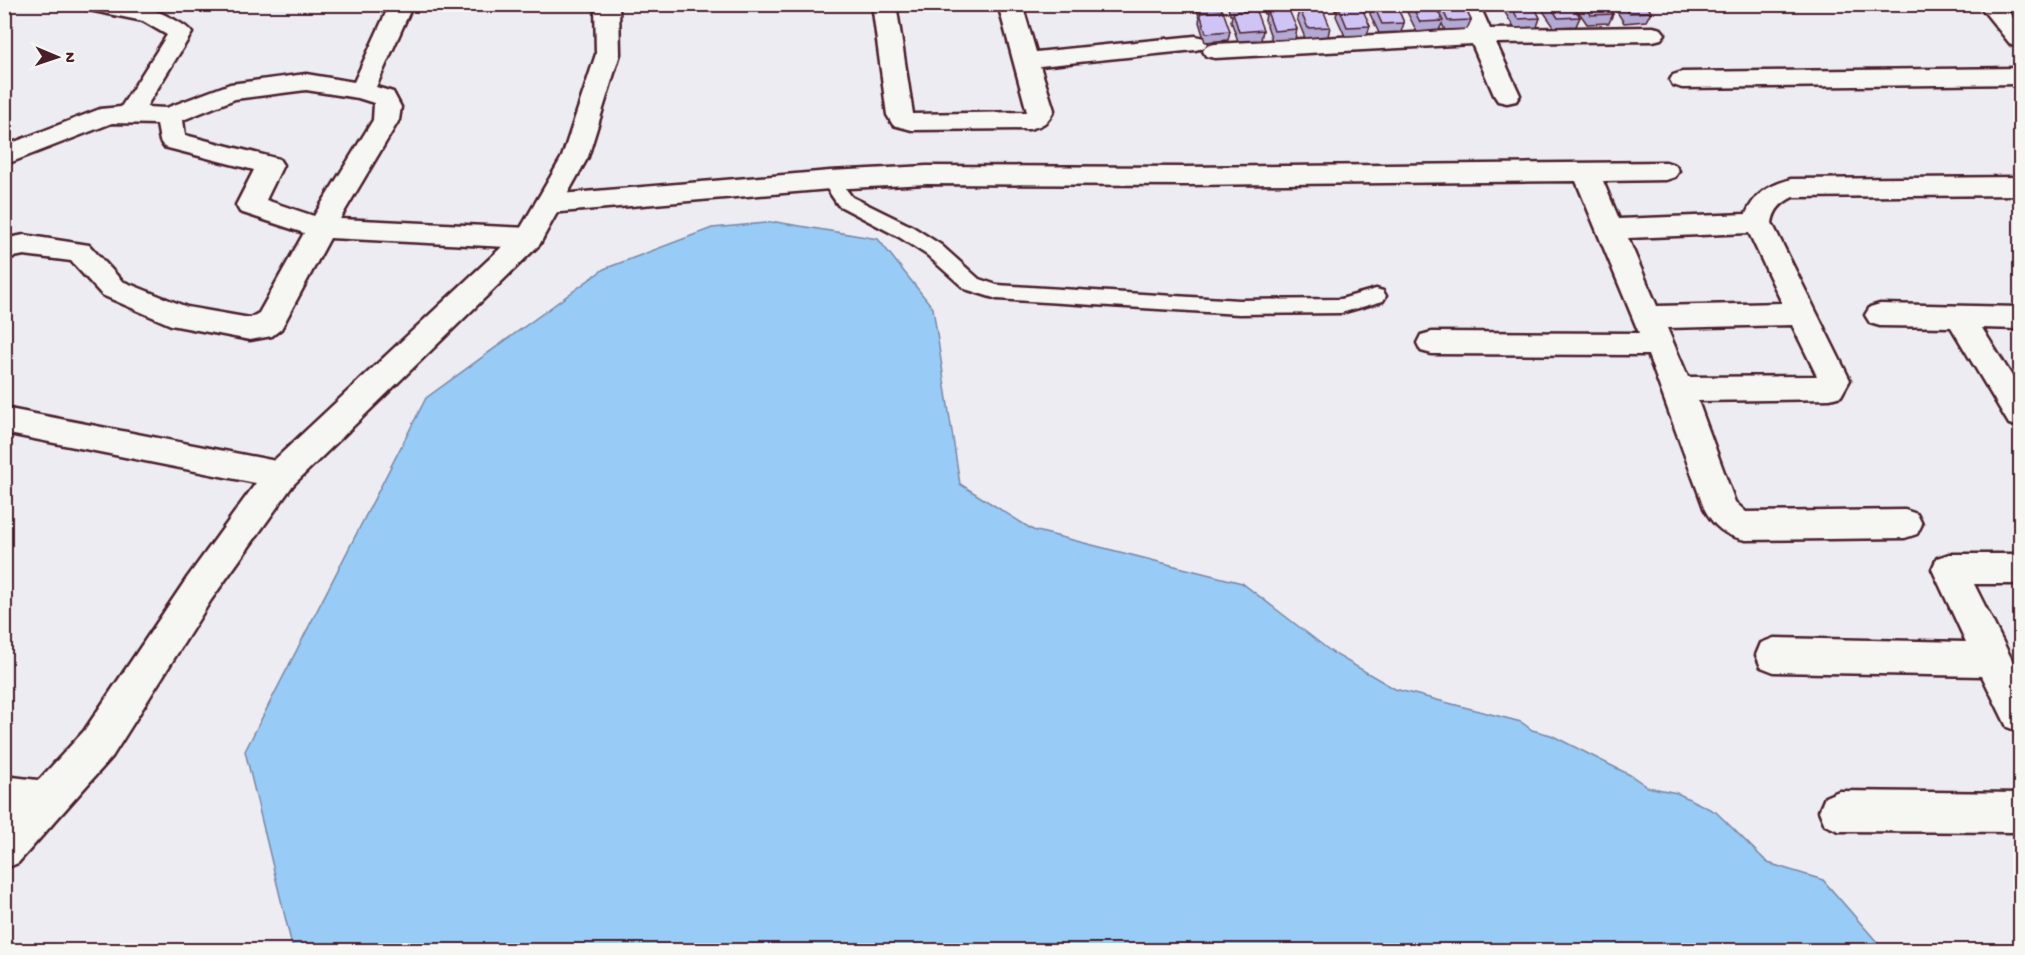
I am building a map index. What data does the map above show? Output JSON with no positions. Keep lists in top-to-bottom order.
{
  "north": "right"
}
